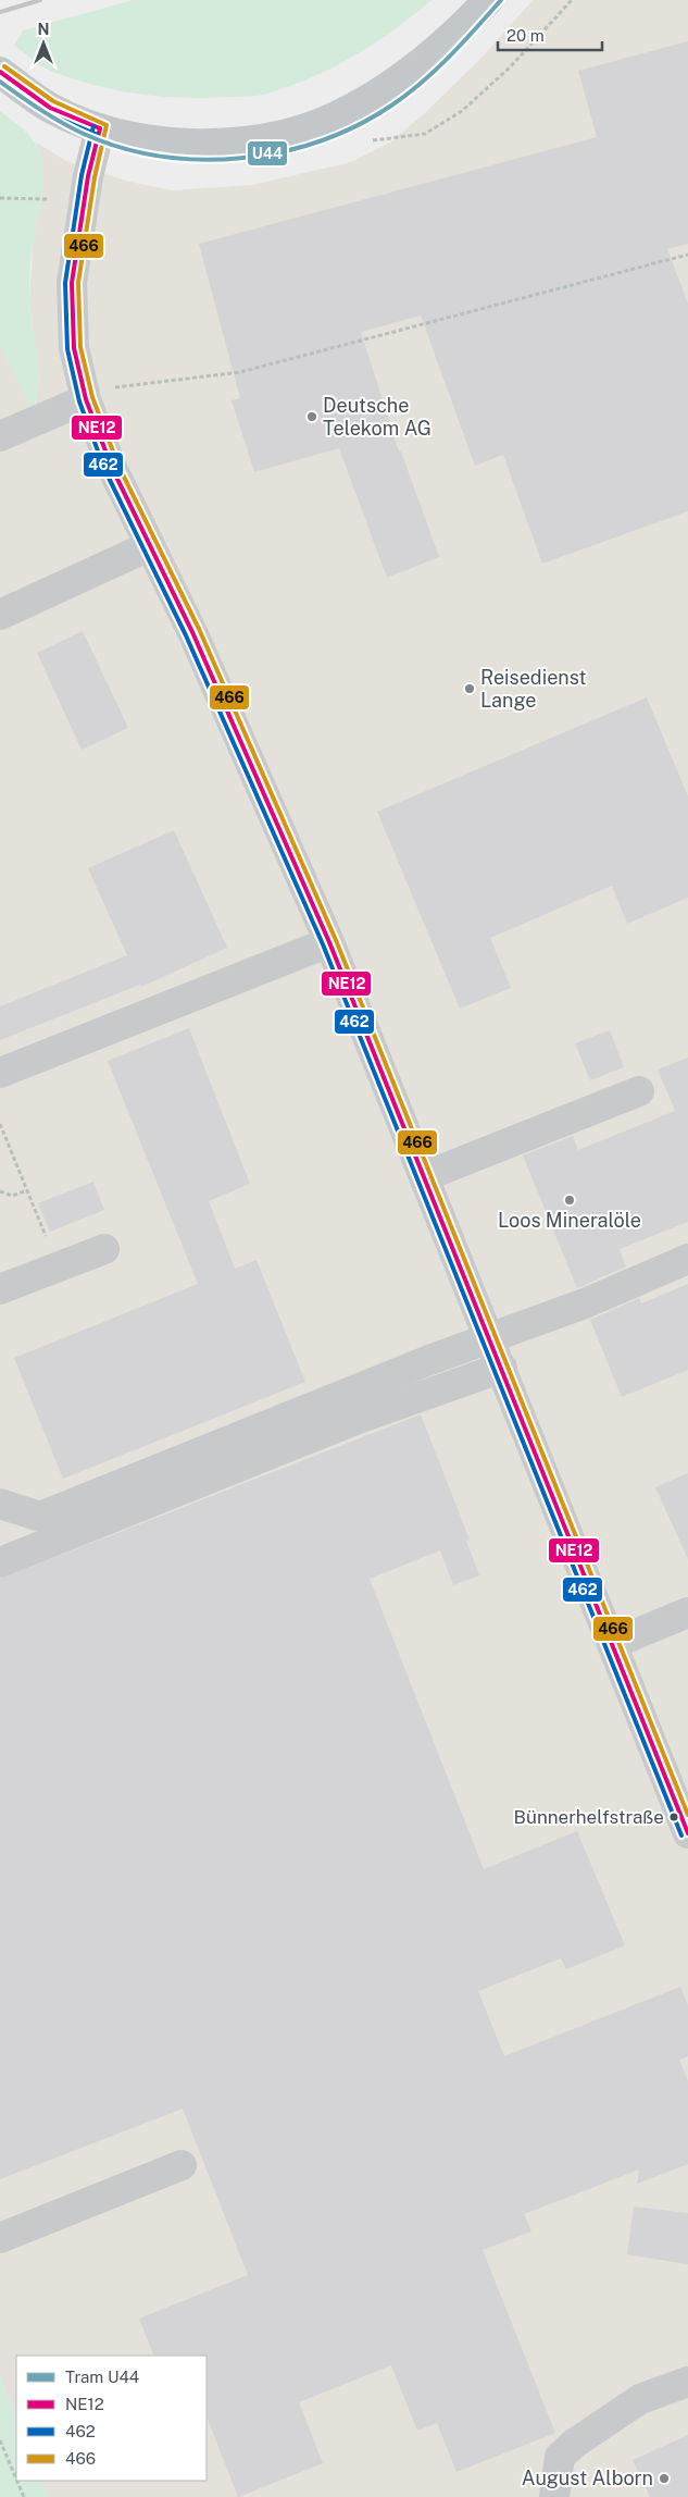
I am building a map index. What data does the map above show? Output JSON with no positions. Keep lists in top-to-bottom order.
{
  "places": [
    "Deutsche Telekom AG",
    "Reisedienst Lange",
    "Loos Mineralöle",
    "Bünnerhelfstraße",
    "August Alborn"
  ],
  "lines": [
    "tram line U44",
    "transit line 466",
    "transit line NE12",
    "transit line 462"
  ],
  "legend": [
    "Tram U44",
    "NE12",
    "462",
    "466"
  ],
  "scale_bar": "20 m",
  "north": "top"
}
